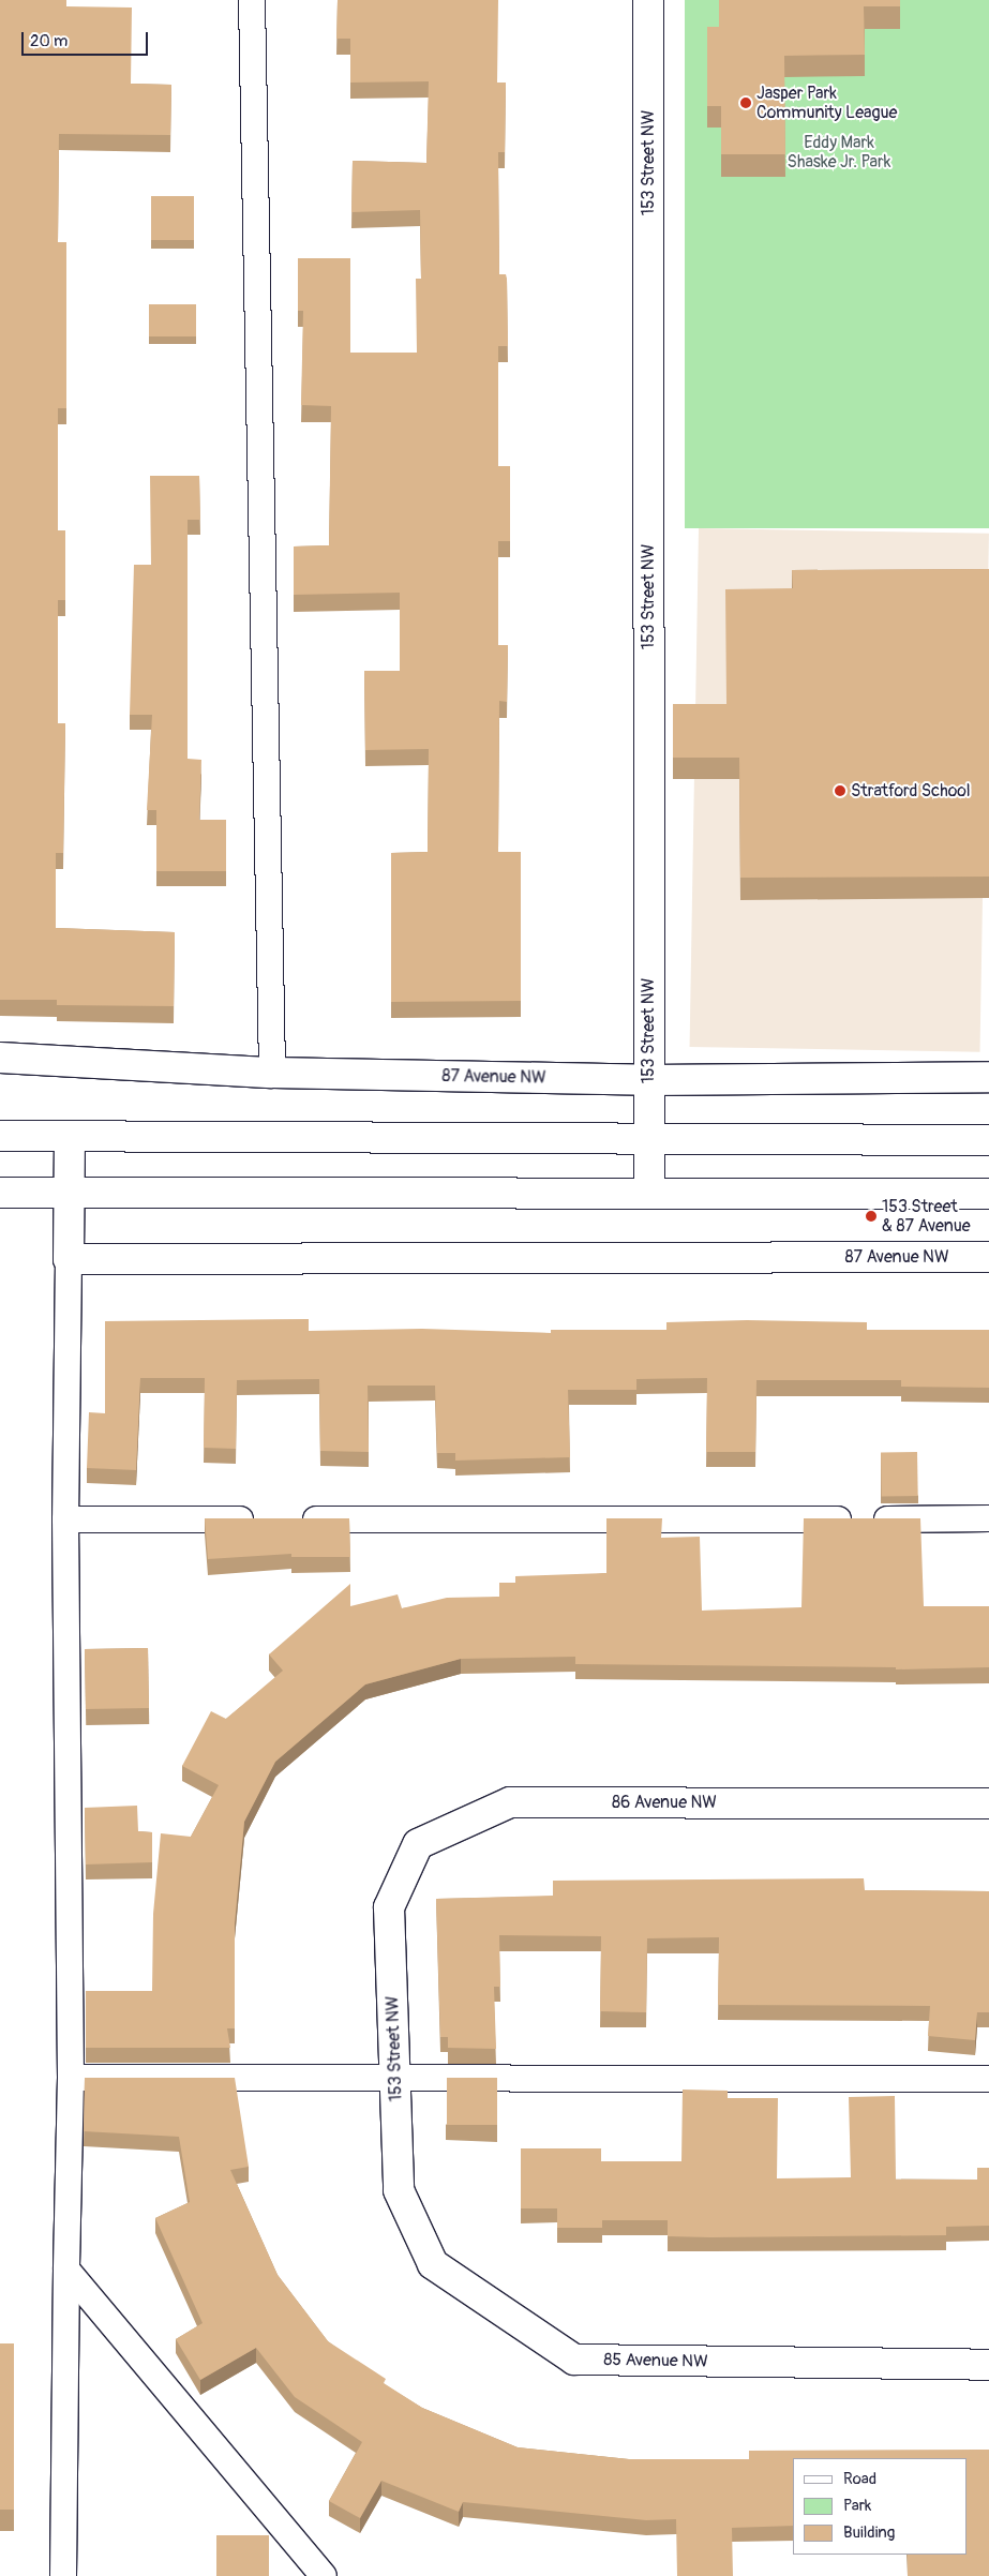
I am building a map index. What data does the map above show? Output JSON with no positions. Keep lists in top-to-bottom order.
{
  "streets": {
    "street": [
      "153 Street NW",
      "87 Avenue NW",
      "86 Avenue NW",
      "85 Avenue NW"
    ]
  },
  "crossings": [
    ["153 Street NW", "87 Avenue NW"],
    ["153 Street NW", "86 Avenue NW"],
    ["153 Street NW", "85 Avenue NW"]
  ],
  "parks": ["Eddy Mark Shaske Jr. Park"],
  "places": ["Jasper Park Community League", "Stratford School", "153 Street & 87 Avenue"],
  "legend": ["Road", "Park", "Building"],
  "scale_bar": "20 m"
}
